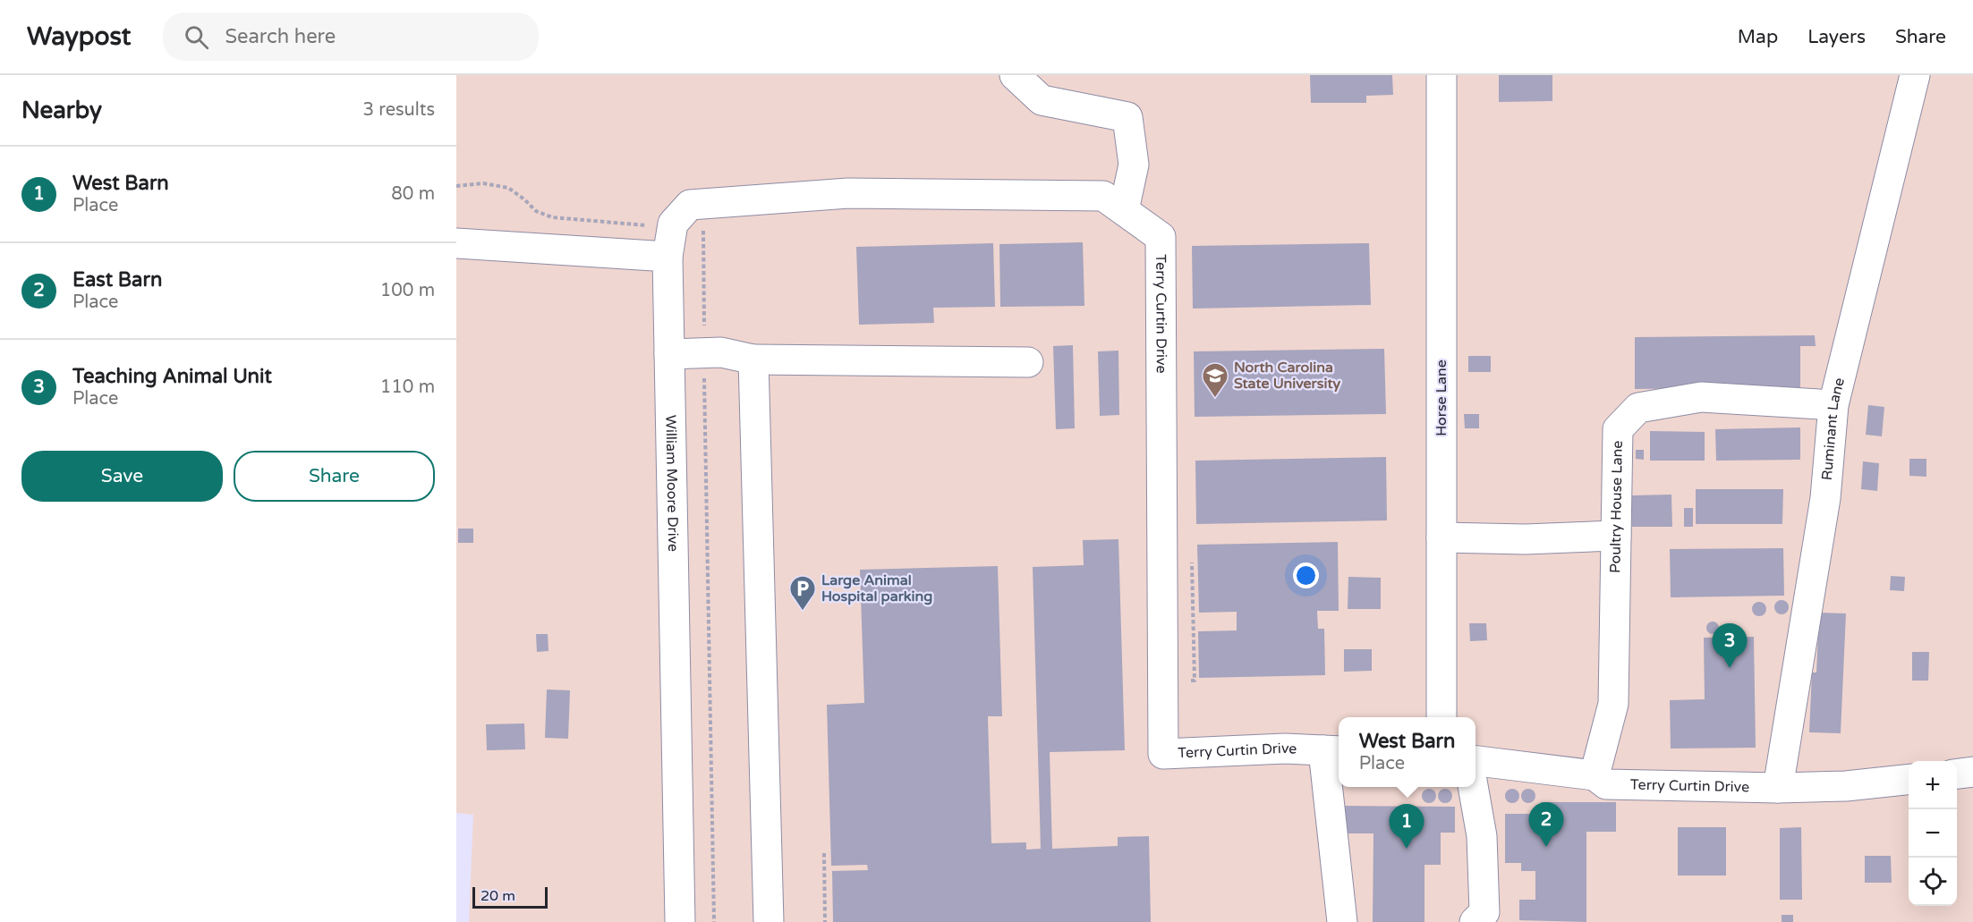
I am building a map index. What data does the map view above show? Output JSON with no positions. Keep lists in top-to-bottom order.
{
  "streets": {
    "street": [
      "Terry Curtin Drive",
      "Horse Lane",
      "Ruminant Lane",
      "William Moore Drive",
      "Poultry House Lane"
    ]
  },
  "crossings": [
    ["Terry Curtin Drive", "Ruminant Lane"],
    ["Terry Curtin Drive", "William Moore Drive"],
    ["Terry Curtin Drive", "Poultry House Lane"],
    ["Ruminant Lane", "Poultry House Lane"]
  ],
  "places": {
    "school or university": ["North Carolina State University"],
    "parking": ["Large Animal Hospital parking"]
  },
  "scale_bar": "20 m",
  "page": {
    "header": "Waypost",
    "search": "Search here",
    "nav": ["Map", "Layers", "Share"],
    "heading": ["Nearby", "3 results"],
    "list": [
      {
        "mark": "1",
        "name": "West Barn",
        "note": "Place",
        "value": "80 m"
      },
      {
        "mark": "2",
        "name": "East Barn",
        "note": "Place",
        "value": "100 m"
      },
      {
        "mark": "3",
        "name": "Teaching Animal Unit",
        "note": "Place",
        "value": "110 m"
      }
    ],
    "buttons": ["Save", "Share"],
    "pins": ["3", "2", "1"],
    "popup": ["West Barn", "Place"],
    "map_buttons": ["+", "−"],
    "scale": "20 m"
  }
}
